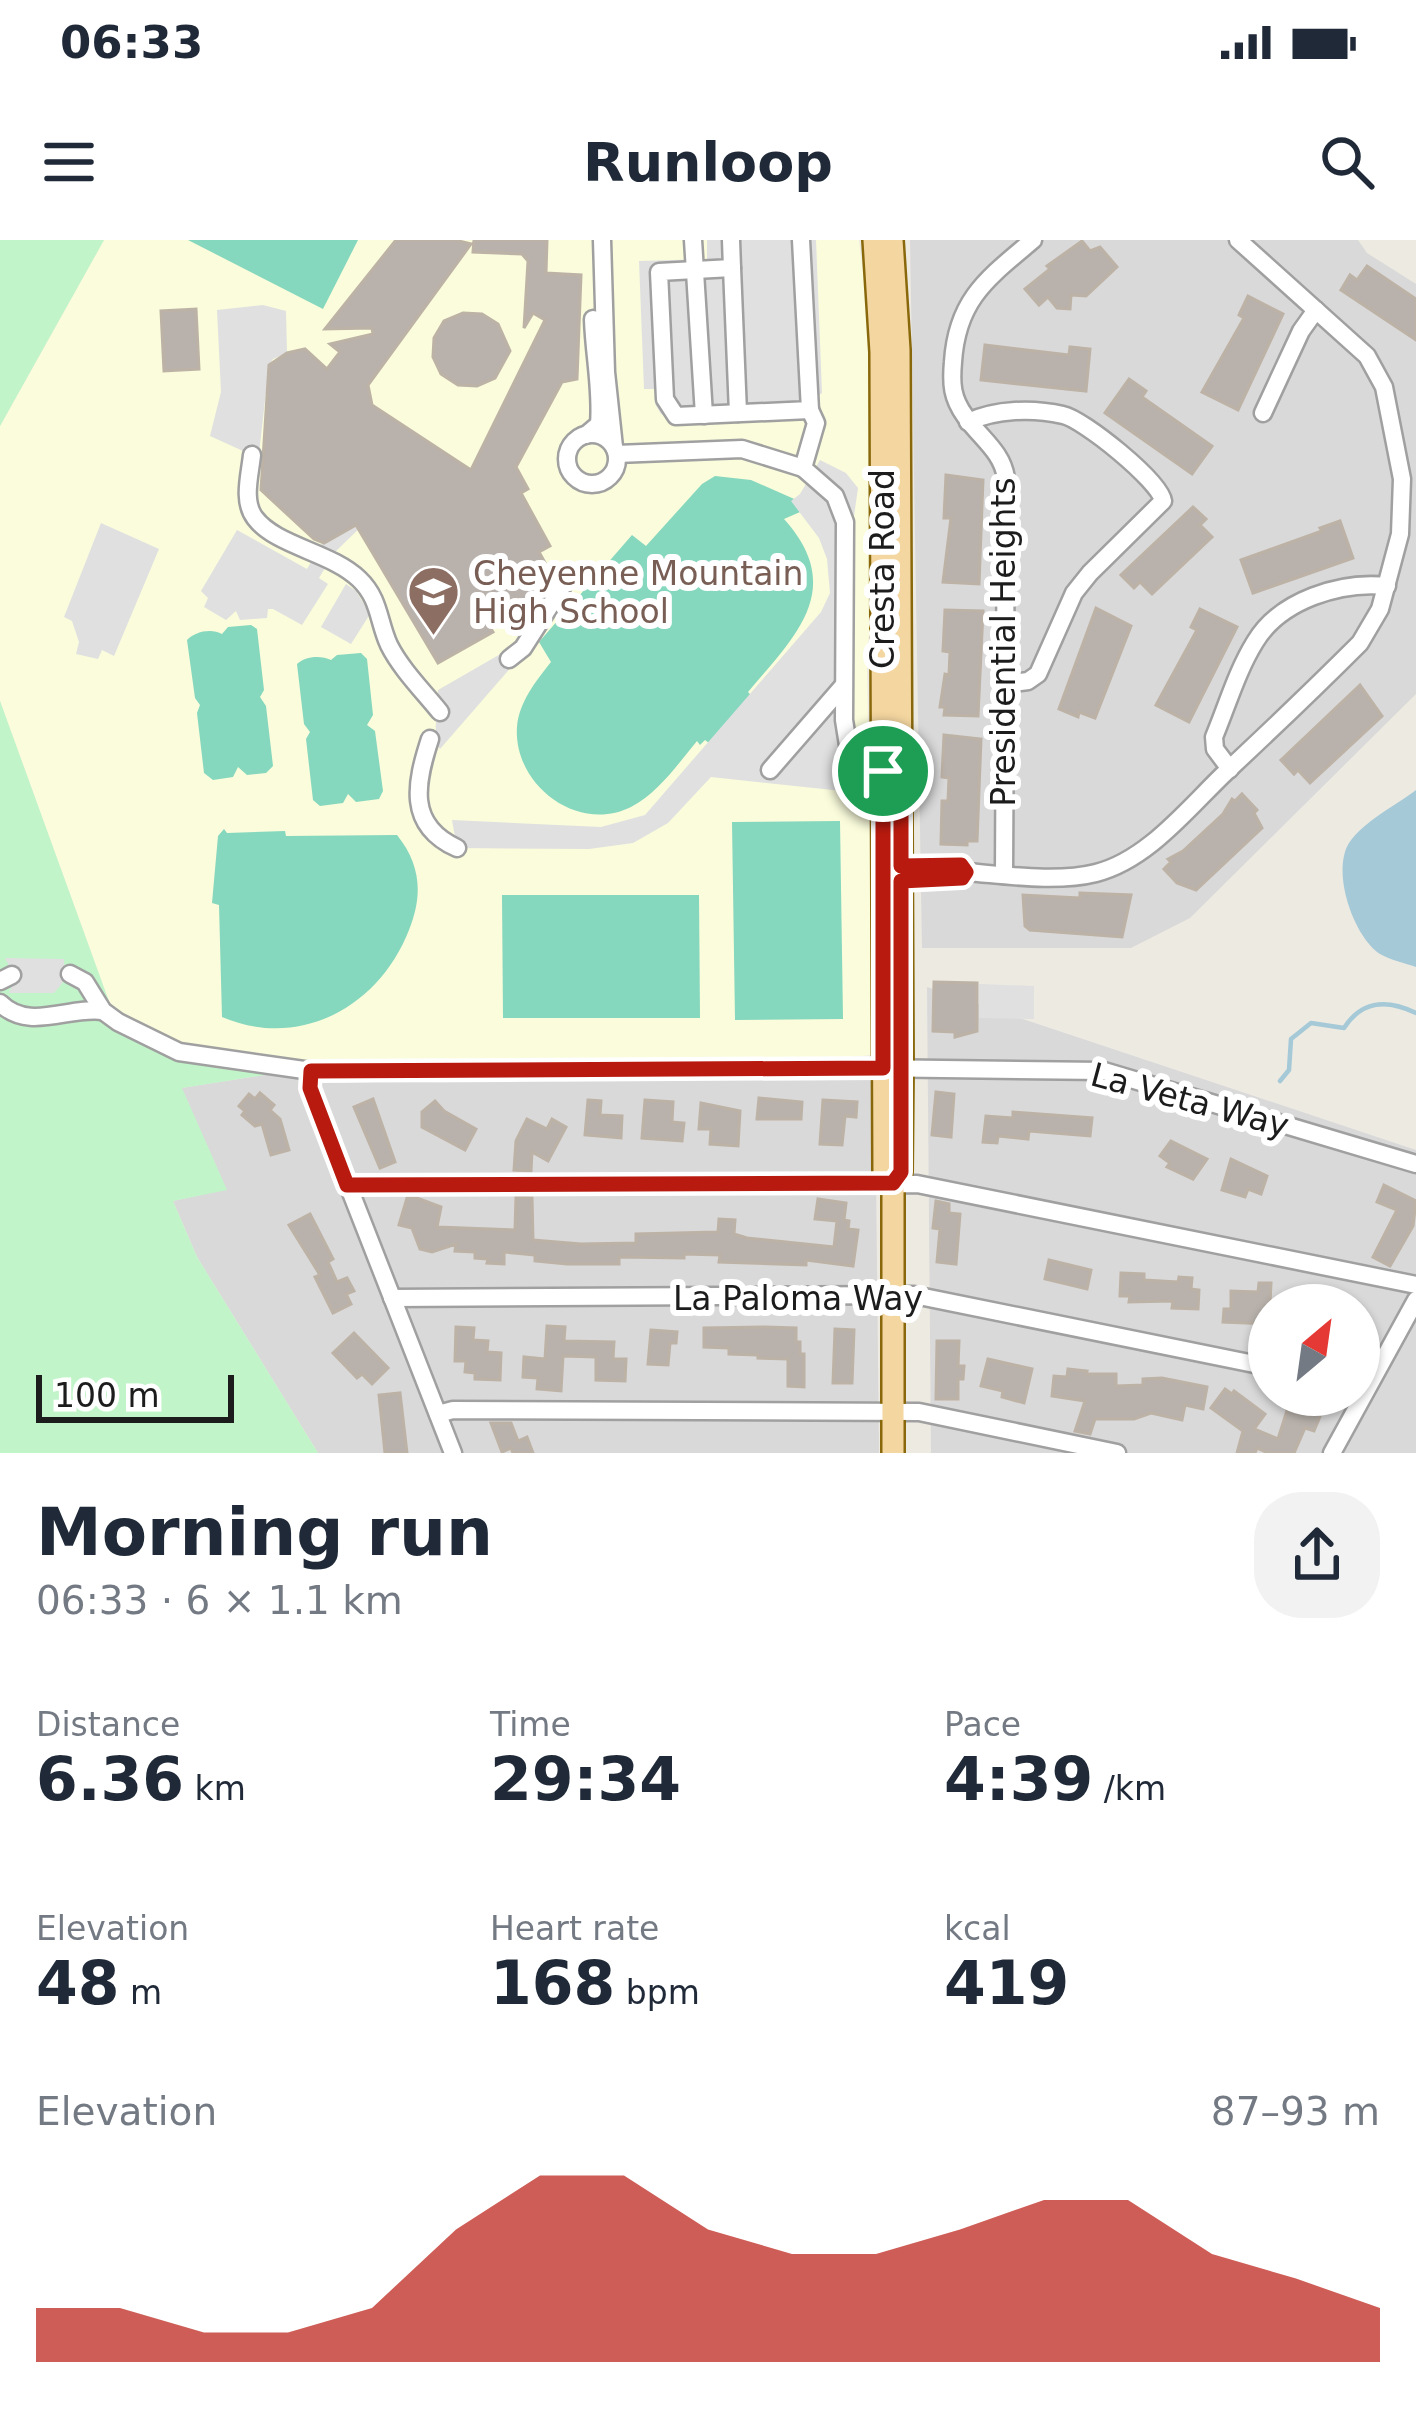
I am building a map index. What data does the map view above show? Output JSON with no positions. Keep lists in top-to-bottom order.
{
  "streets": {
    "main road": ["Cresta Road"],
    "street": ["Presidential Heights", "La Veta Way", "La Paloma Way"]
  },
  "crossings": [
    ["Cresta Road", "La Veta Way"],
    ["Cresta Road", "La Paloma Way"]
  ],
  "places": {
    "school or university": ["Cheyenne Mountain High School"]
  },
  "scale_bar": "100 m",
  "north": "top right",
  "page": {
    "status": "06:33",
    "header": "Runloop",
    "scale": "100 m",
    "heading": ["Morning run", "06:33 · 6 × 1.1 km"],
    "stats": [
      ["Distance", "6.36 km"],
      ["Time", "29:34"],
      ["Pace", "4:39 /km"],
      ["Elevation", "48 m"],
      ["Heart rate", "168 bpm"],
      ["kcal", "419"]
    ],
    "chart": ["Elevation", "87–93 m"]
  }
}
